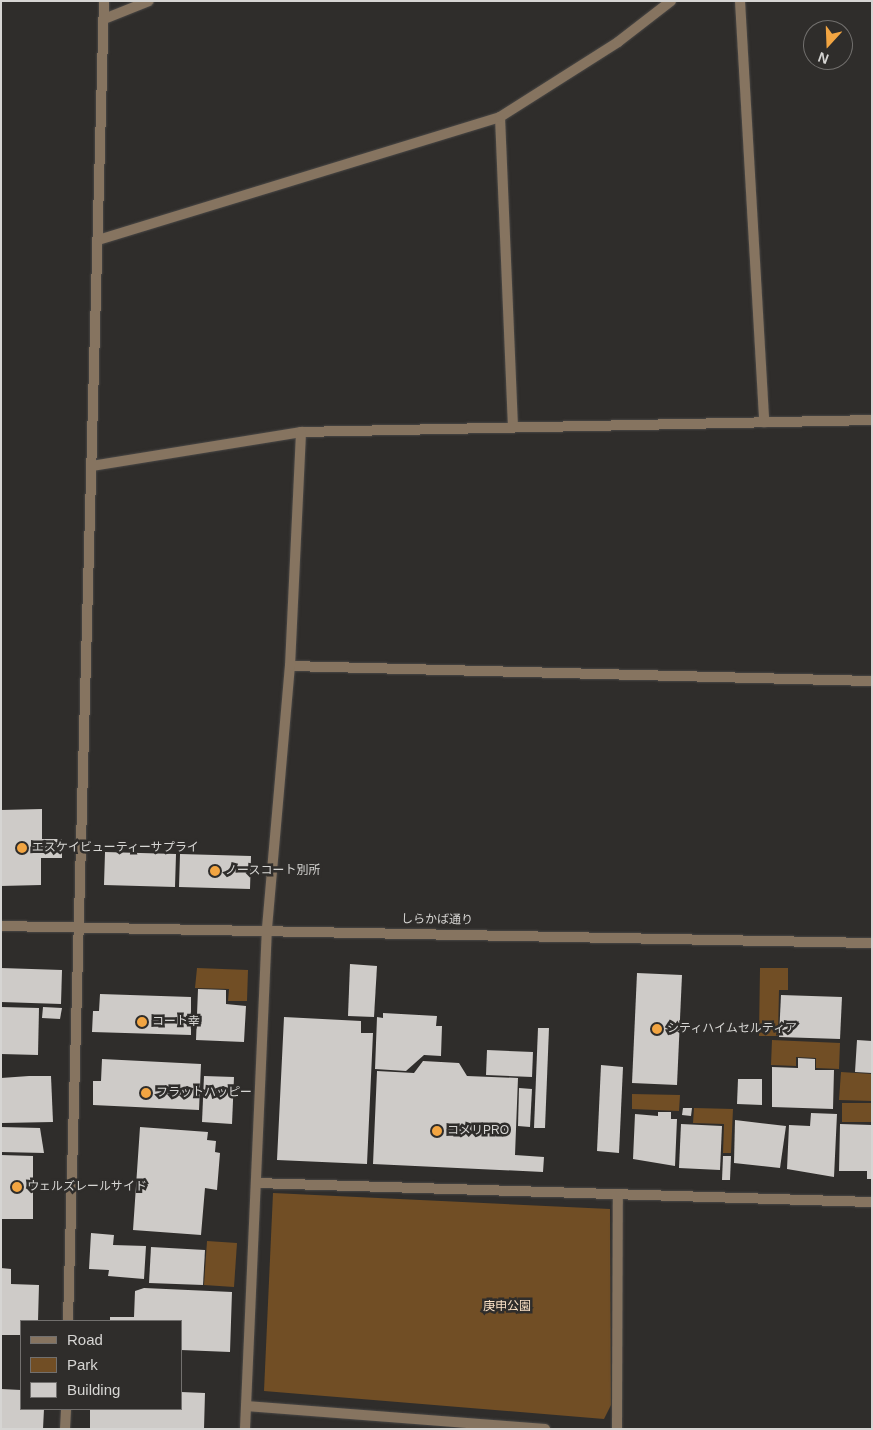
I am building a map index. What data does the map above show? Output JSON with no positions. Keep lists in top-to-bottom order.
{
  "streets": {
    "street": ["しらかば通り"]
  },
  "parks": ["庚申公園"],
  "places": [
    "エスケイビューティーサプライ",
    "ノースコート別所",
    "コート幸",
    "シティハイムセルティア",
    "フラットハッピー",
    "コメリPRO",
    "ウェルズレールサイド"
  ],
  "legend": ["Road", "Park", "Building"],
  "north": "bottom"
}
